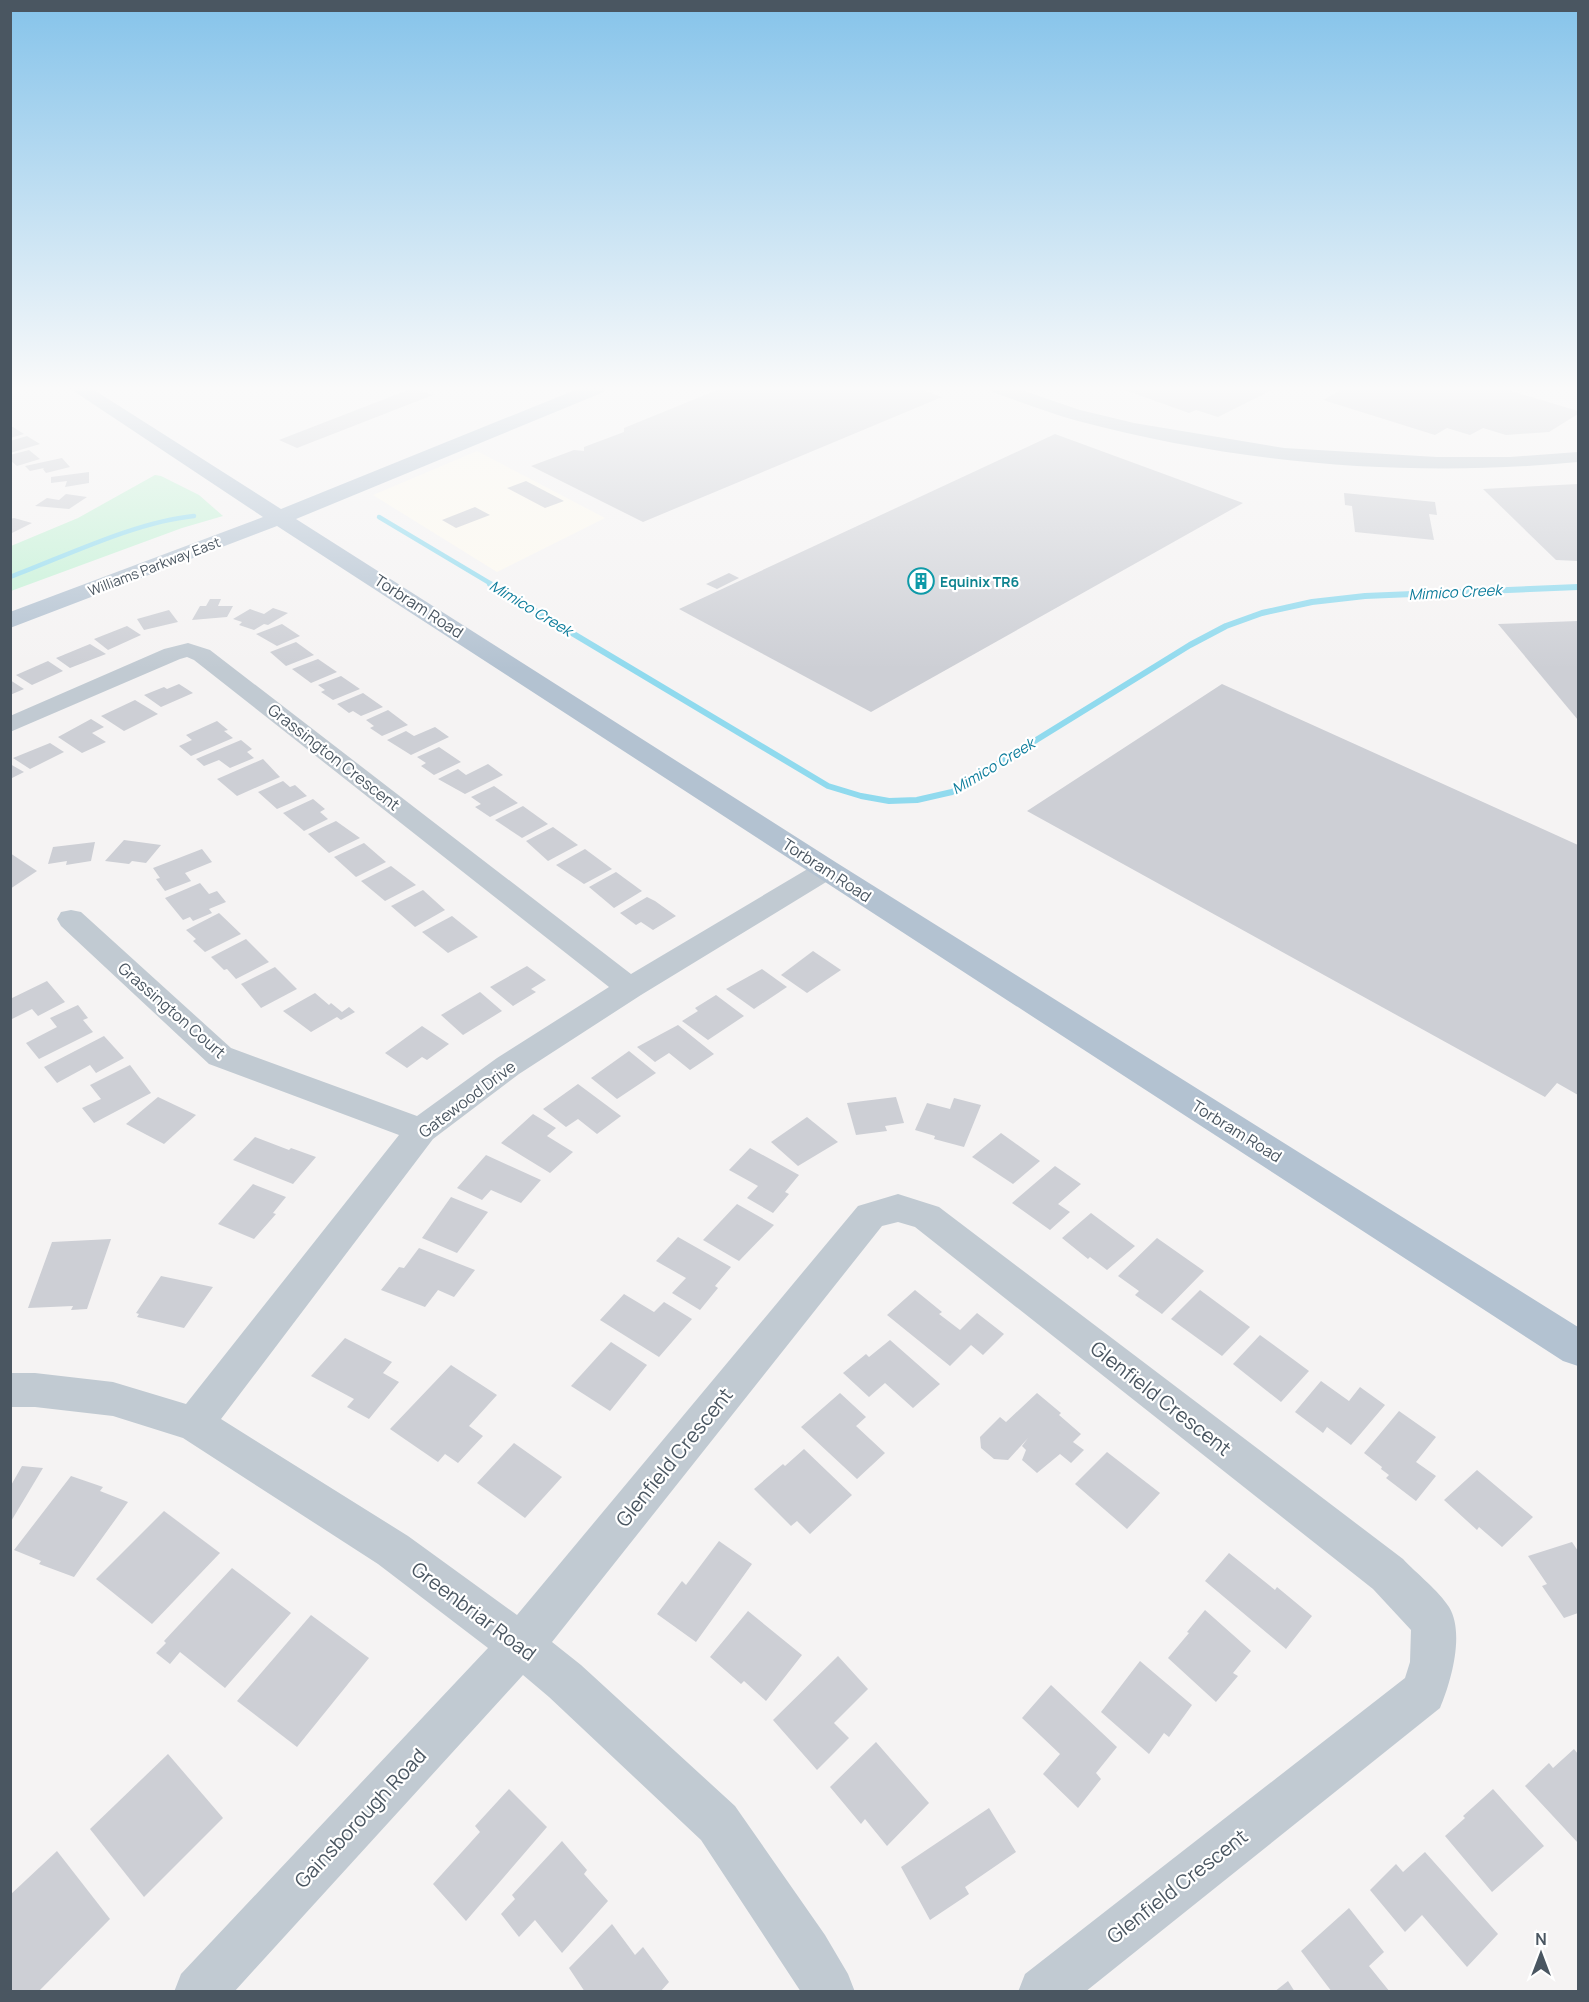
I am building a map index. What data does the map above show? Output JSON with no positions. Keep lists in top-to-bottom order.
{
  "streets": {
    "main road": ["Williams Parkway East", "Torbram Road"],
    "street": [
      "Grassington Crescent",
      "Grassington Court",
      "Gatewood Drive",
      "Glenfield Crescent",
      "Greenbriar Road",
      "Gainsborough Road"
    ]
  },
  "crossings": [
    ["Williams Parkway East", "Torbram Road"],
    ["Torbram Road", "Gatewood Drive"],
    ["Grassington Crescent", "Gatewood Drive"],
    ["Grassington Court", "Gatewood Drive"],
    ["Gatewood Drive", "Greenbriar Road"],
    ["Glenfield Crescent", "Greenbriar Road"],
    ["Glenfield Crescent", "Gainsborough Road"],
    ["Greenbriar Road", "Gainsborough Road"]
  ],
  "water": ["Mimico Creek"],
  "places": {
    "building": ["Equinix TR6"]
  },
  "north": "top"
}
